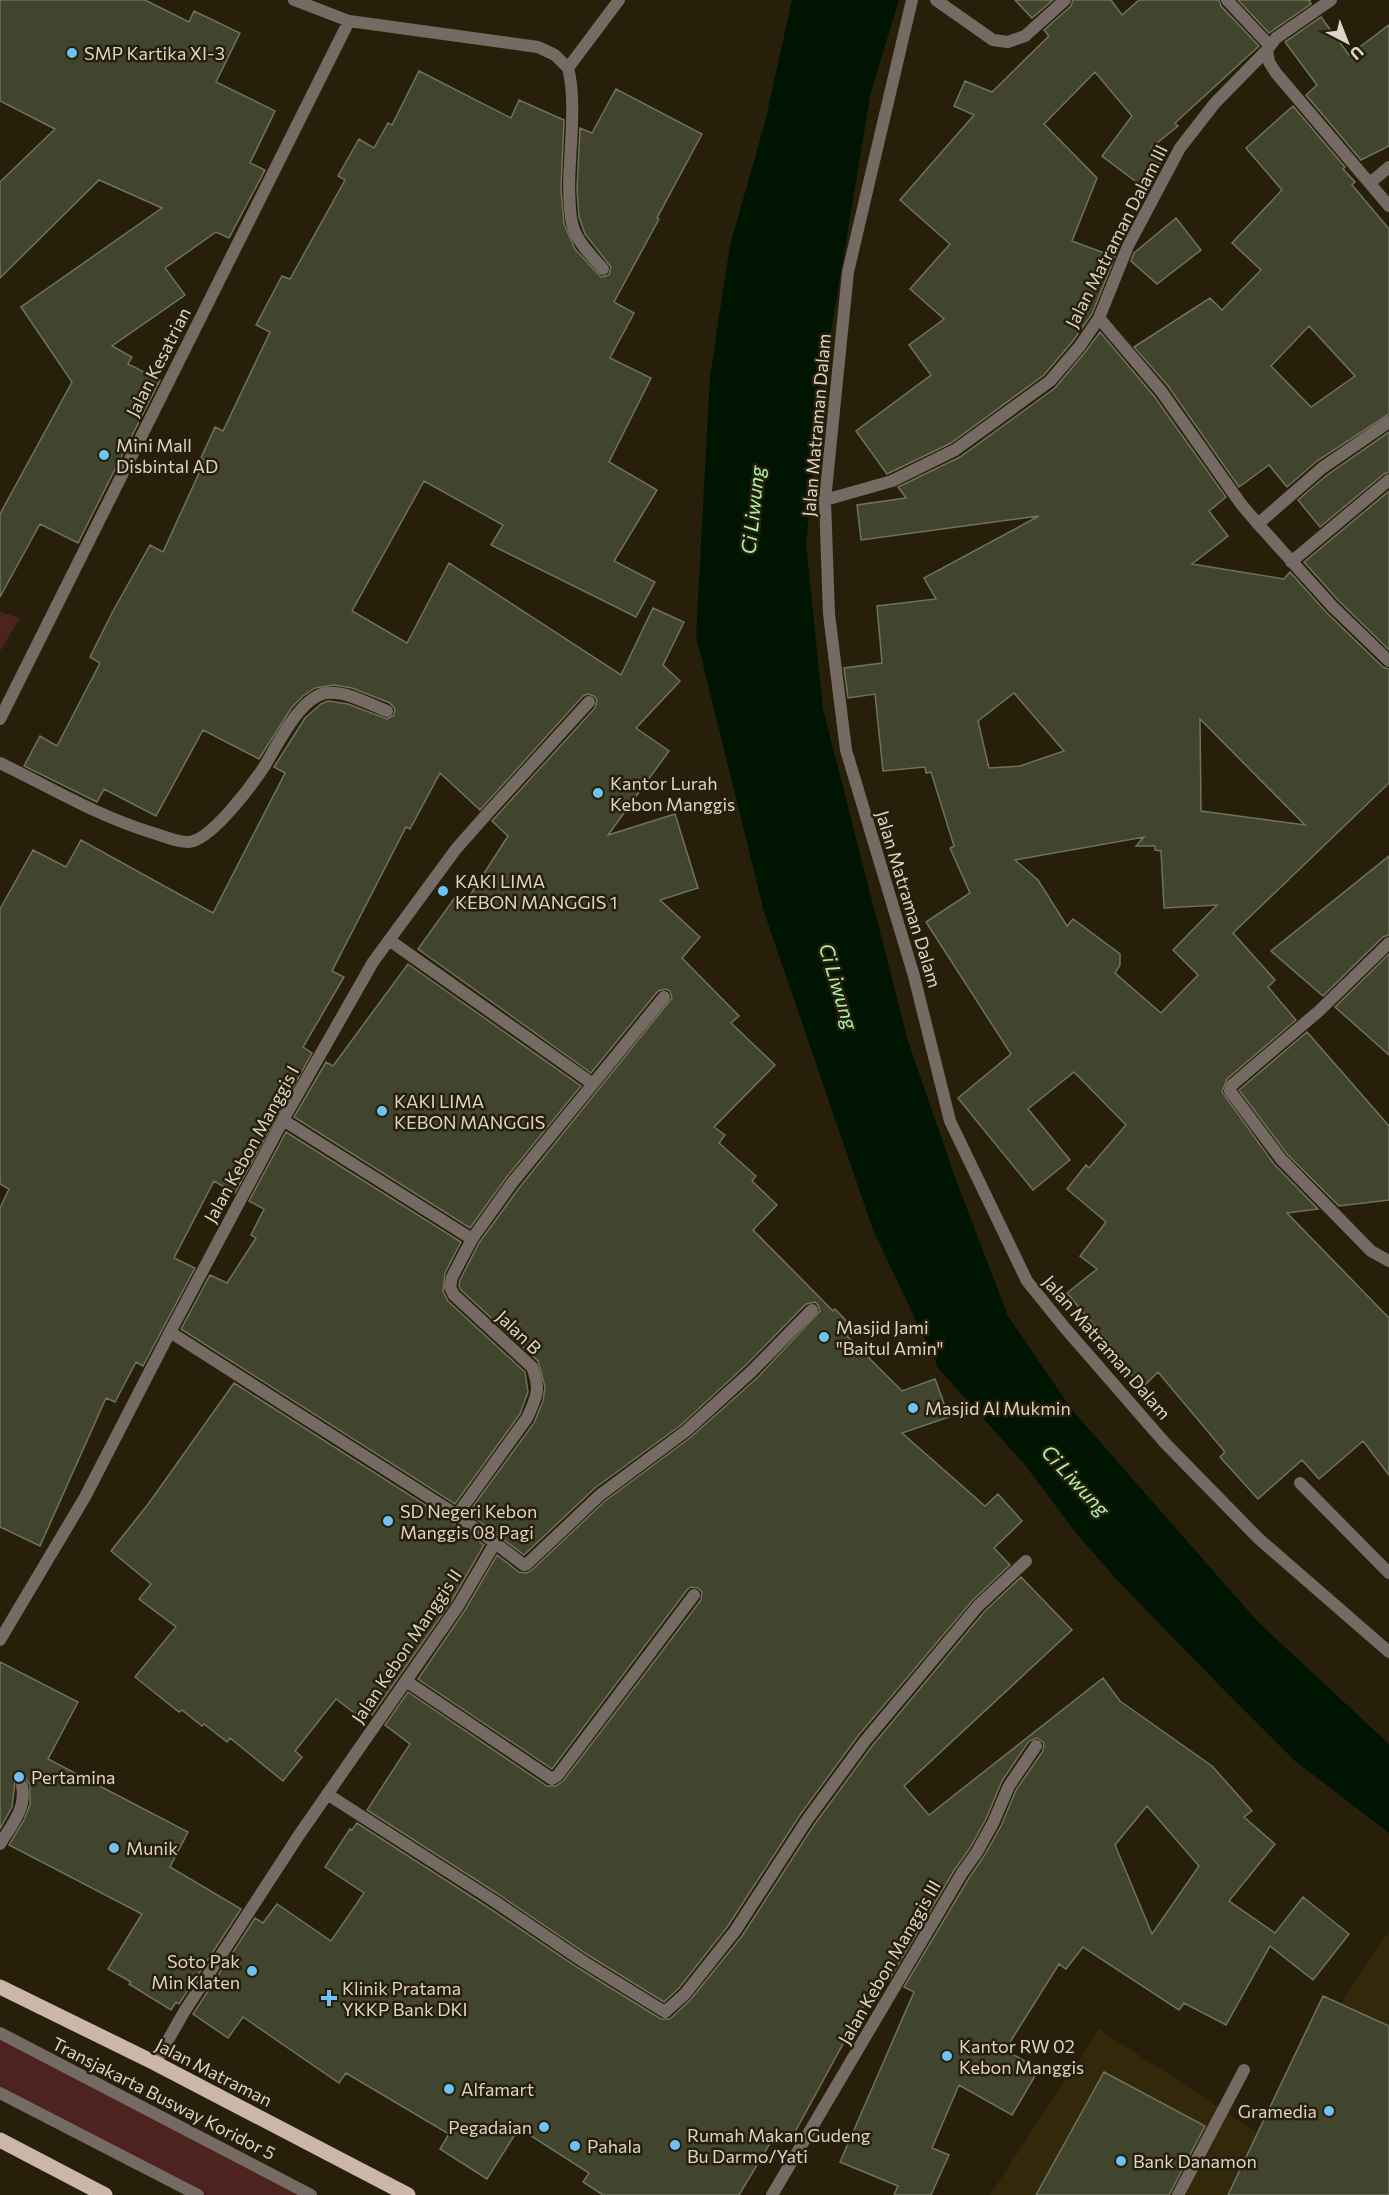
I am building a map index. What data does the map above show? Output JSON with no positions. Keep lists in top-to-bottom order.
{
  "streets": {
    "main road": ["Jalan Matraman"],
    "street": [
      "Jalan Matraman Dalam III",
      "Jalan Kesatrian",
      "Jalan Matraman Dalam",
      "Jalan Kebon Manggis I",
      "Jalan B",
      "Jalan Kebon Manggis II",
      "Jalan Kebon Manggis III",
      "Transjakarta Busway Koridor 5"
    ]
  },
  "crossings": [
    ["Jalan Matraman Dalam III", "Jalan Matraman Dalam"],
    ["Jalan Kebon Manggis II", "Jalan Matraman"]
  ],
  "water": ["Ci Liwung"],
  "places": {
    "other": [
      "SMP Kartika XI-3",
      "Mini Mall Disbintal AD",
      "Kantor Lurah Kebon Manggis",
      "KAKI LIMA KEBON MANGGIS 1",
      "KAKI LIMA KEBON MANGGIS",
      "Masjid Jami \"Baitul Amin\"",
      "Masjid Al Mukmin",
      "SD Negeri Kebon Manggis 08 Pagi",
      "Pertamina",
      "Munik",
      "Soto Pak Min Klaten",
      "Kantor RW 02 Kebon Manggis",
      "Alfamart",
      "Gramedia",
      "Pegadaian",
      "Rumah Makan Gudeng Bu Darmo/Yati",
      "Pahala",
      "Bank Danamon"
    ],
    "health": ["Klinik Pratama YKKP Bank DKI"]
  },
  "north": "bottom right"
}
